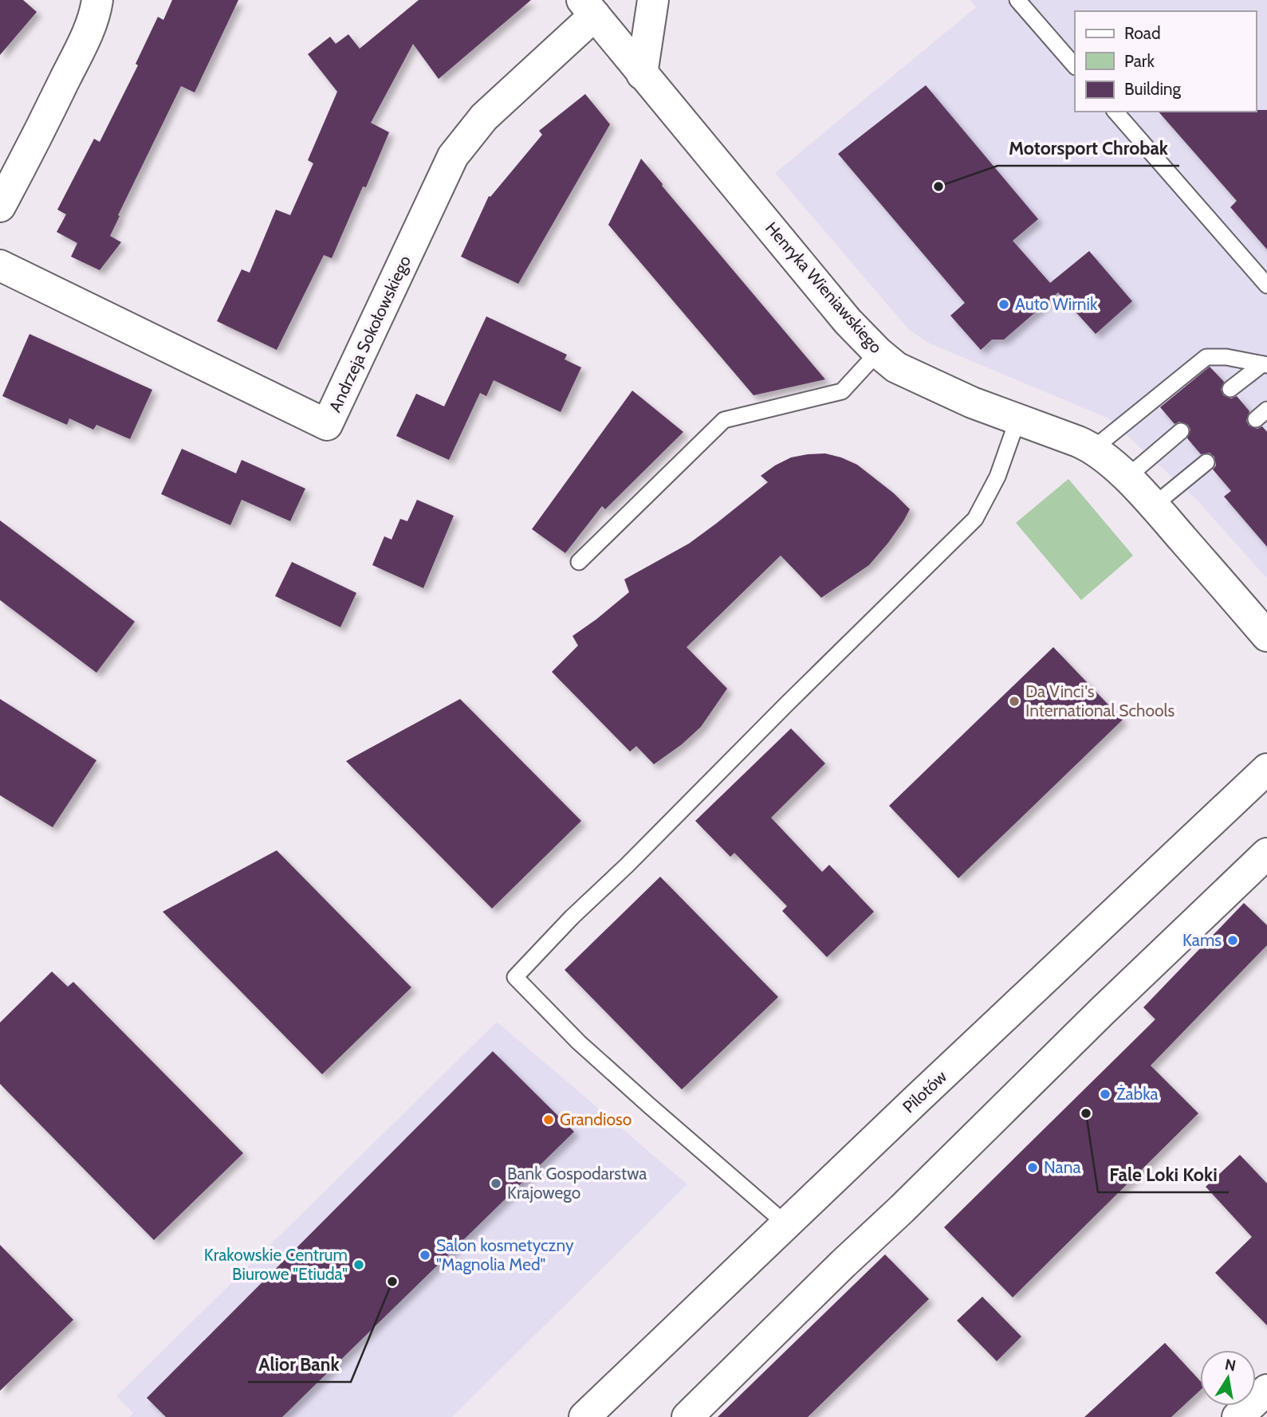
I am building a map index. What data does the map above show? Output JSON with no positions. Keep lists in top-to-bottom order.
{
  "streets": {
    "street": ["Henryka Wieniawskiego", "Andrzeja Sokołowskiego", "Pilotów"]
  },
  "crossings": [
    ["Henryka Wieniawskiego", "Andrzeja Sokołowskiego"]
  ],
  "places": [
    "Motorsport Chrobak",
    "Auto Wirnik",
    "Da Vinci's International Schools",
    "Kams",
    "Żabka",
    "Fale Loki Koki",
    "Grandioso",
    "Nana",
    "Bank Gospodarstwa Krajowego",
    "Salon kosmetyczny \"Magnolia Med\"",
    "Krakowskie Centrum Biurowe \"Etiuda\"",
    "Alior Bank"
  ],
  "legend": ["Road", "Park", "Building"],
  "north": "top"
}
